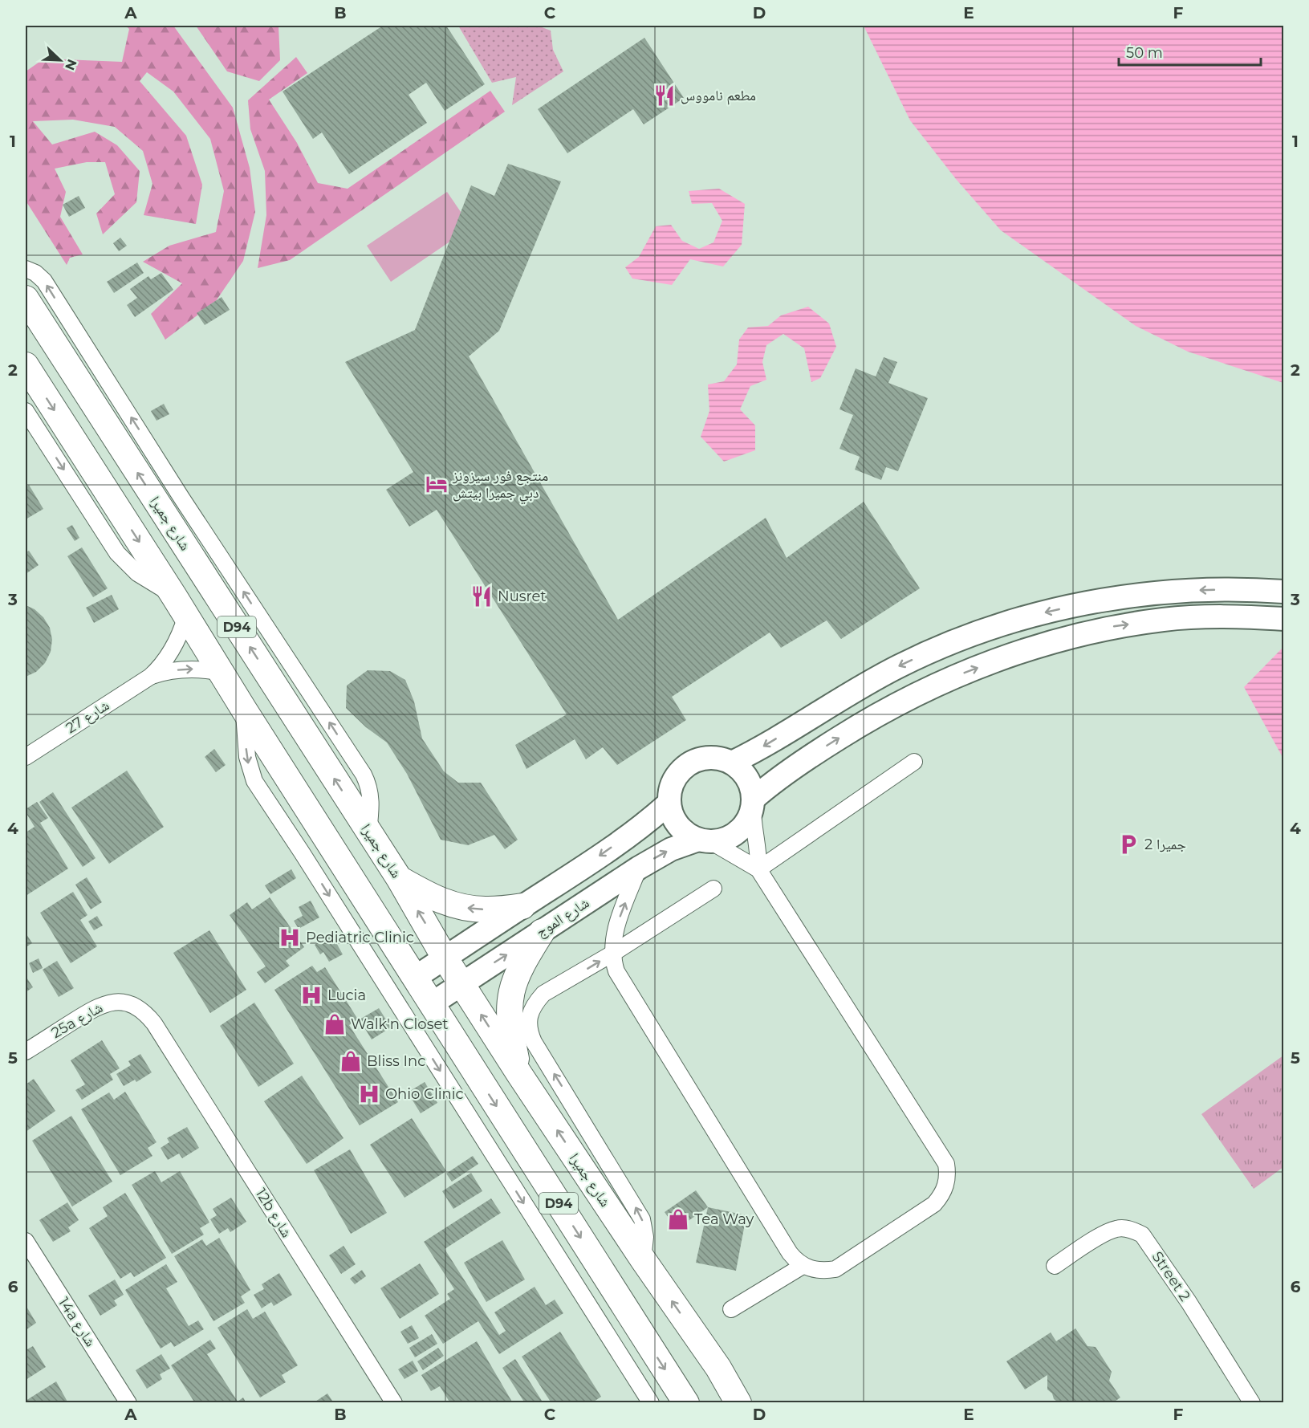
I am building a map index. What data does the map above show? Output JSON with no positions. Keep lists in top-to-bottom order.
{
  "streets": {
    "main road": ["شارع جميرا", "D94"],
    "street": [
      "شارع 27",
      "شارع الموج",
      "25a شارع",
      "12b شارع",
      "Street 2",
      "14a شارع"
    ]
  },
  "crossings": [
    ["شارع جميرا", "شارع الموج"],
    ["D94", "شارع 27"],
    ["D94", "شارع الموج"],
    ["25a شارع", "12b شارع"]
  ],
  "places": {
    "restaurant": ["مطعم نامووس", "Nusret"],
    "hotel": ["منتجع فور سيزونز دبي جميرا بيتش"],
    "parking": ["جميرا 2"],
    "hospital": ["Pediatric Clinic", "Lucia", "Ohio Clinic"],
    "shop": ["Walk'n Closet", "Bliss Inc", "Tea Way"]
  },
  "scale_bar": "50 m",
  "north": "bottom right",
  "grid": {
    "columns": [
      "A",
      "B",
      "C",
      "D",
      "E",
      "F"
    ],
    "rows": [
      "1",
      "2",
      "3",
      "4",
      "5",
      "6"
    ]
  }
}
